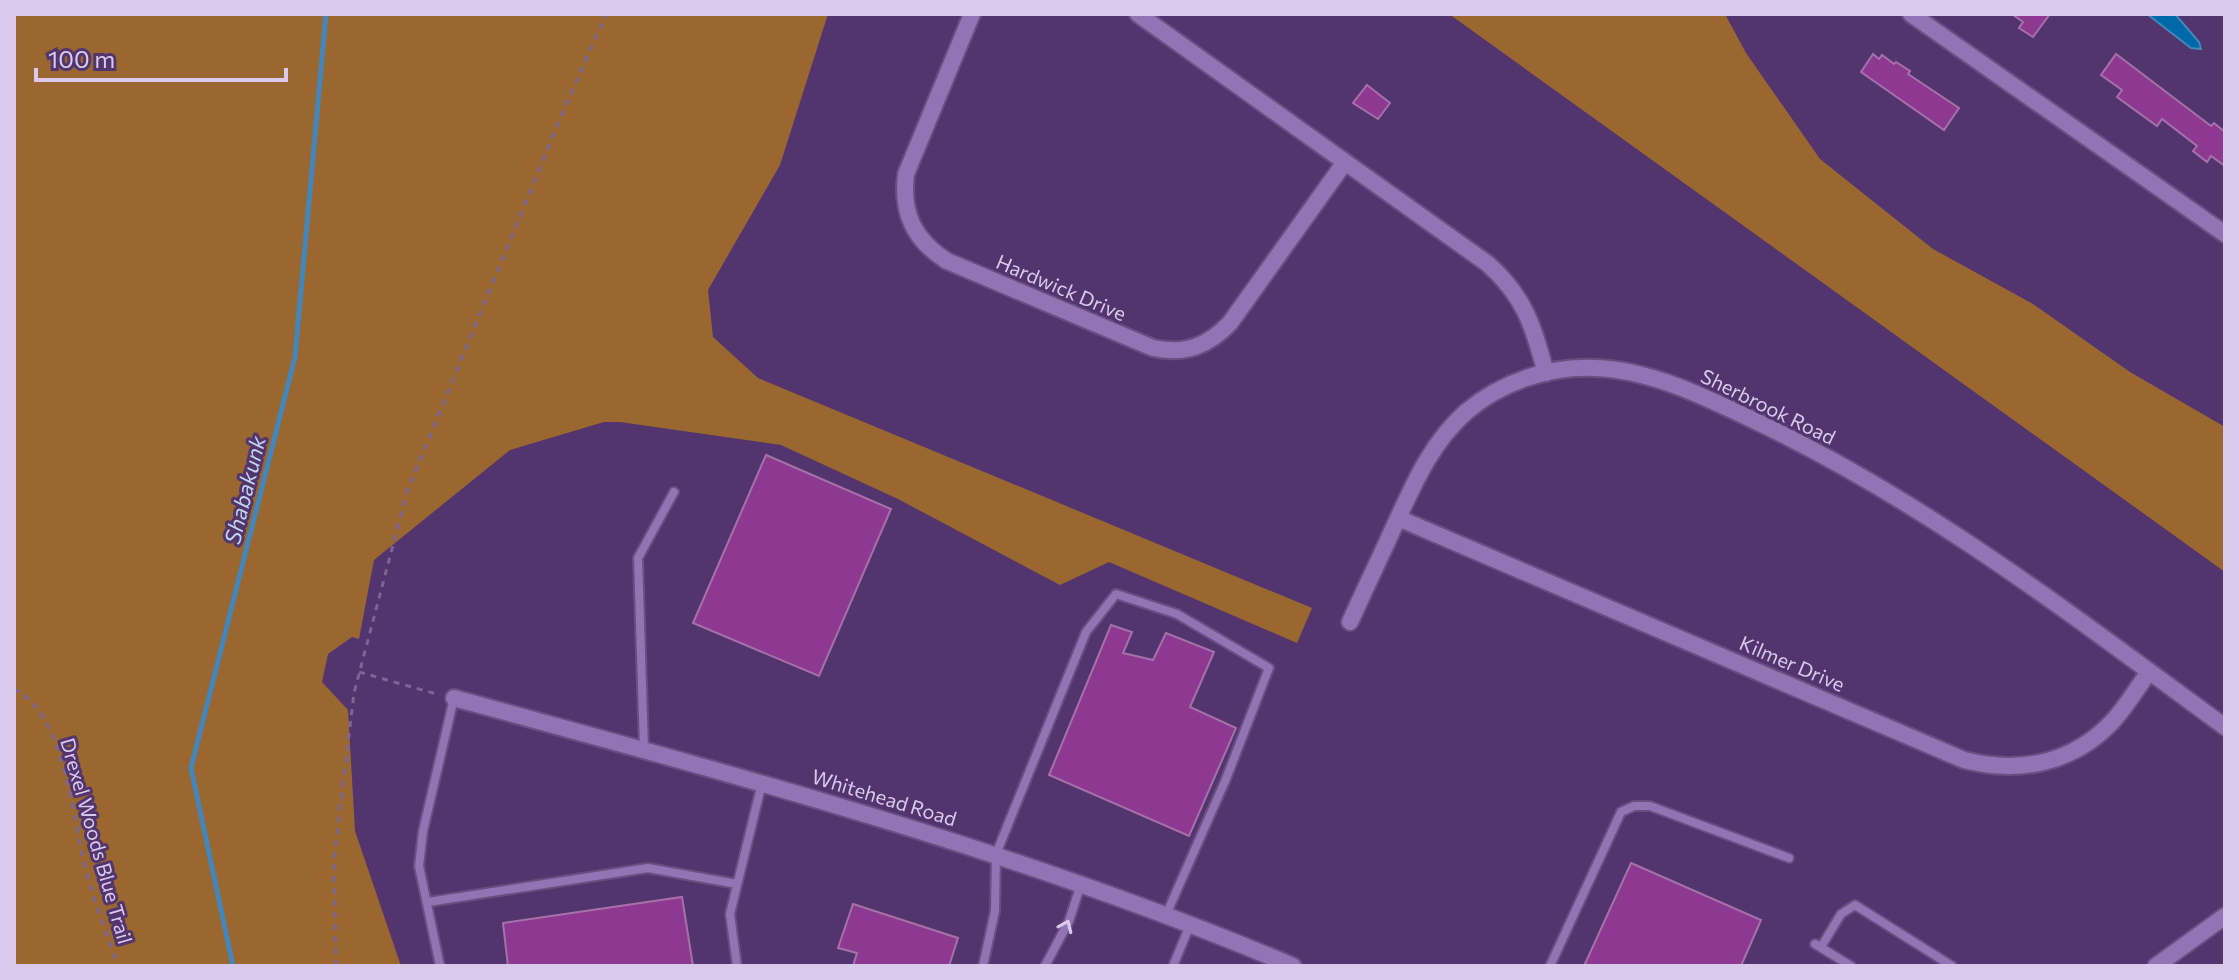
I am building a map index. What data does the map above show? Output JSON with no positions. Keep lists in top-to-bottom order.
{
  "streets": {
    "street": [
      "Hardwick Drive",
      "Sherbrook Road",
      "Kilmer Drive",
      "Whitehead Road"
    ],
    "path": ["Drexel Woods Blue Trail"]
  },
  "crossings": [
    ["Sherbrook Road", "Kilmer Drive"]
  ],
  "water": ["Shabakunk"],
  "scale_bar": "100 m"
}
